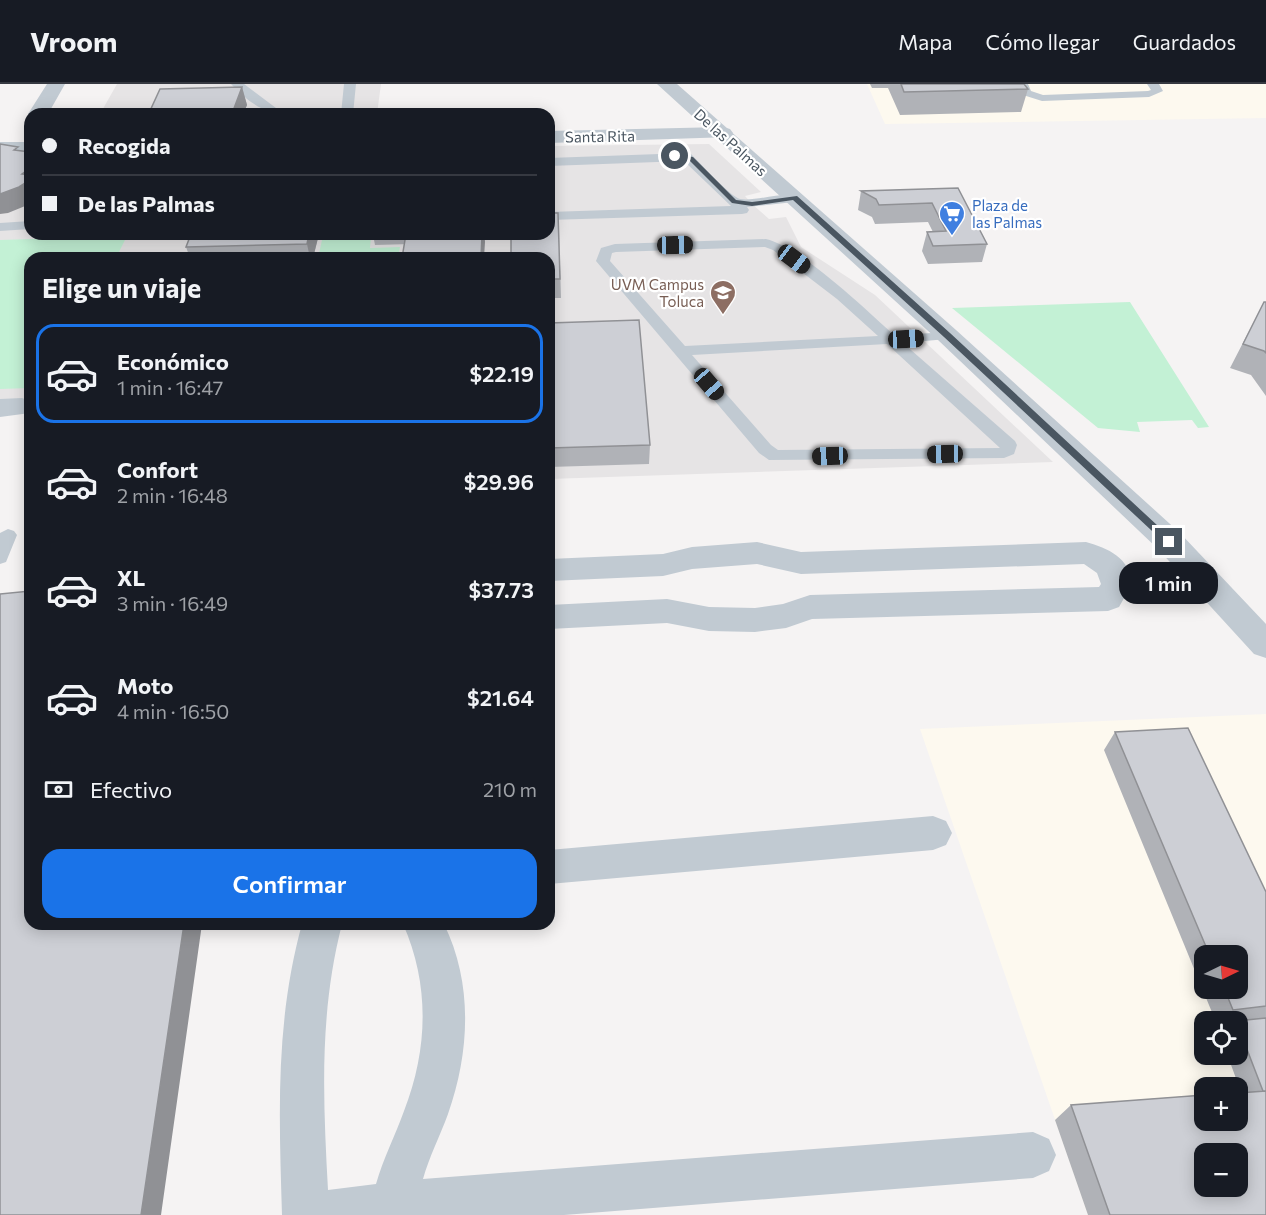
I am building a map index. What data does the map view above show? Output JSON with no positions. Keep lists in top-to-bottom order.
{
  "streets": {
    "street": ["Santa Rita", "De las Palmas"]
  },
  "crossings": [
    ["Santa Rita", "De las Palmas"]
  ],
  "places": {
    "supermarket": ["Plaza de las Palmas"],
    "school or university": ["UVM Campus Toluca"]
  },
  "north": "right",
  "page": {
    "header": "Vroom",
    "nav": ["Mapa", "Cómo llegar", "Guardados"],
    "banner": ["Recogida", "De las Palmas"],
    "heading": "Elige un viaje",
    "list": [
      {
        "name": "Económico",
        "note": "1 min · 16:47",
        "value": "$22.19"
      },
      {
        "name": "Confort",
        "note": "2 min · 16:48",
        "value": "$29.96"
      },
      {
        "name": "XL",
        "note": "3 min · 16:49",
        "value": "$37.73"
      },
      {
        "name": "Moto",
        "note": "4 min · 16:50",
        "value": "$21.64"
      }
    ],
    "bubble": "1 min",
    "pay": ["Efectivo", "210 m"],
    "buttons": "Confirmar",
    "map_buttons": ["+", "−"]
  }
}
